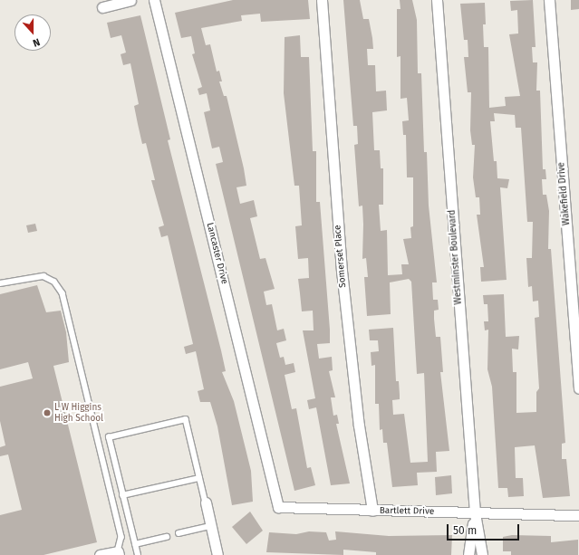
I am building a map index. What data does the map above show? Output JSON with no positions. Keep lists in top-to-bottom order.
{
  "streets": {
    "street": [
      "Wakefield Drive",
      "Lancaster Drive",
      "Somerset Place",
      "Westminster Boulevard",
      "Bartlett Drive"
    ]
  },
  "crossings": [
    ["Lancaster Drive", "Bartlett Drive"],
    ["Somerset Place", "Bartlett Drive"],
    ["Westminster Boulevard", "Bartlett Drive"]
  ],
  "places": ["L W Higgins High School"],
  "scale_bar": "50 m",
  "north": "bottom"
}
